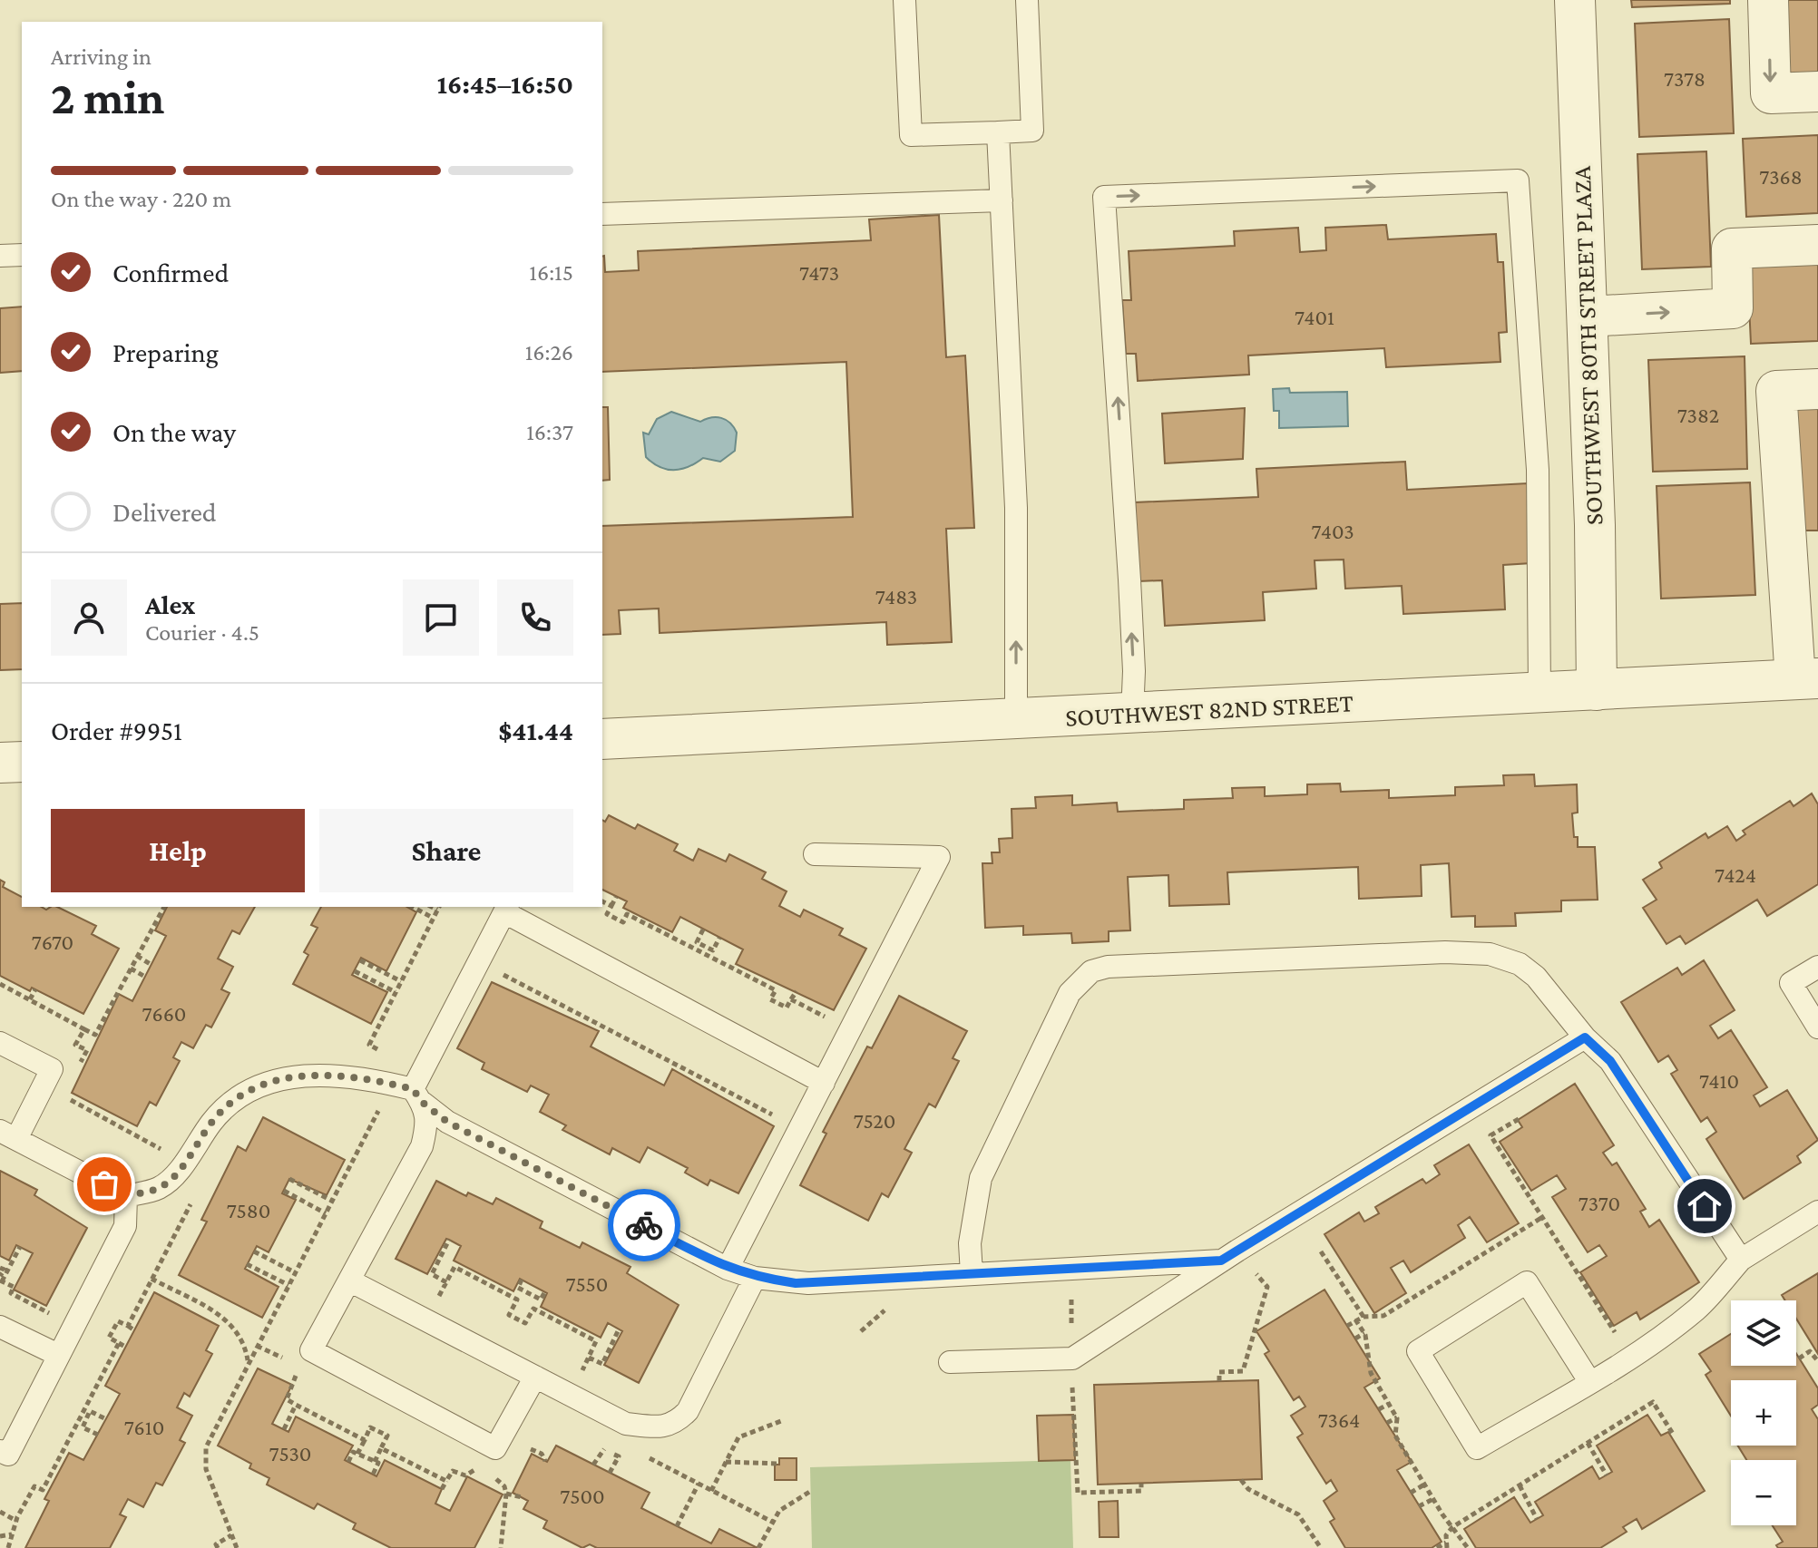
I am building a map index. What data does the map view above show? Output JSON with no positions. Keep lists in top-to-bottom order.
{
  "streets": {
    "street": ["SOUTHWEST 80TH STREET PLAZA", "SOUTHWEST 82ND STREET"]
  },
  "crossings": [
    ["SOUTHWEST 80TH STREET PLAZA", "SOUTHWEST 82ND STREET"]
  ],
  "house_numbers": [
    "7378",
    "7368",
    "7473",
    "7401",
    "7382",
    "7403",
    "7483",
    "7424",
    "7670",
    "7660",
    "7410",
    "7520",
    "7370",
    "7580",
    "7550",
    "7364",
    "7610",
    "7530",
    "7500"
  ],
  "page": {
    "heading": ["2 min", "Arriving in", "16:45–16:50"],
    "panel": [
      "Alex",
      "Courier · 4.5",
      "Order #9951",
      "$41.44"
    ],
    "bar": "On the way · 220 m",
    "list": [
      ["Confirmed", "16:15"],
      ["Preparing", "16:26"],
      ["On the way", "16:37"],
      "Delivered"
    ],
    "buttons": ["Help", "Share"],
    "map_buttons": ["+", "−"]
  }
}
